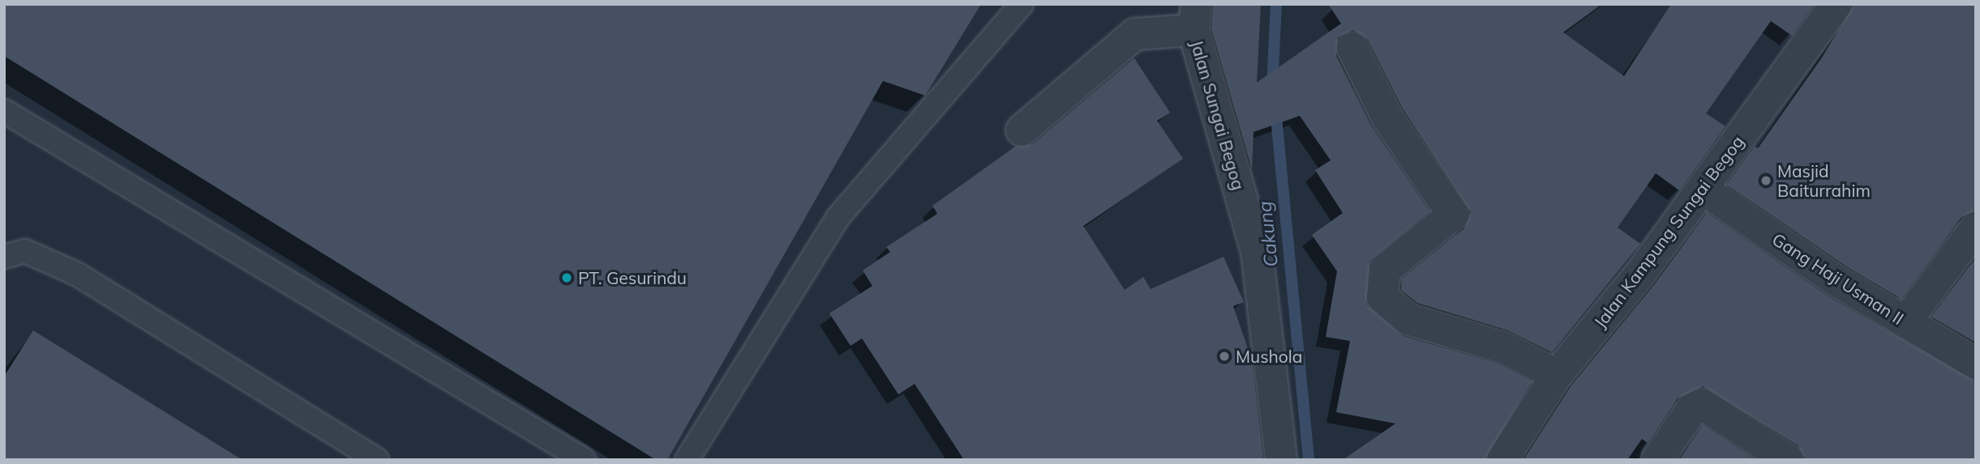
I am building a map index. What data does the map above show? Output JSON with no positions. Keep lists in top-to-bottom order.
{
  "streets": {
    "street": ["Jalan Sungai Begog", "Jalan Kampung Sungai Begog", "Gang Haji Usman II"]
  },
  "crossings": [
    ["Jalan Kampung Sungai Begog", "Gang Haji Usman II"]
  ],
  "water": ["Cakung"],
  "places": ["Masjid Baiturrahim", "PT. Gesurindu", "Mushola"]
}
